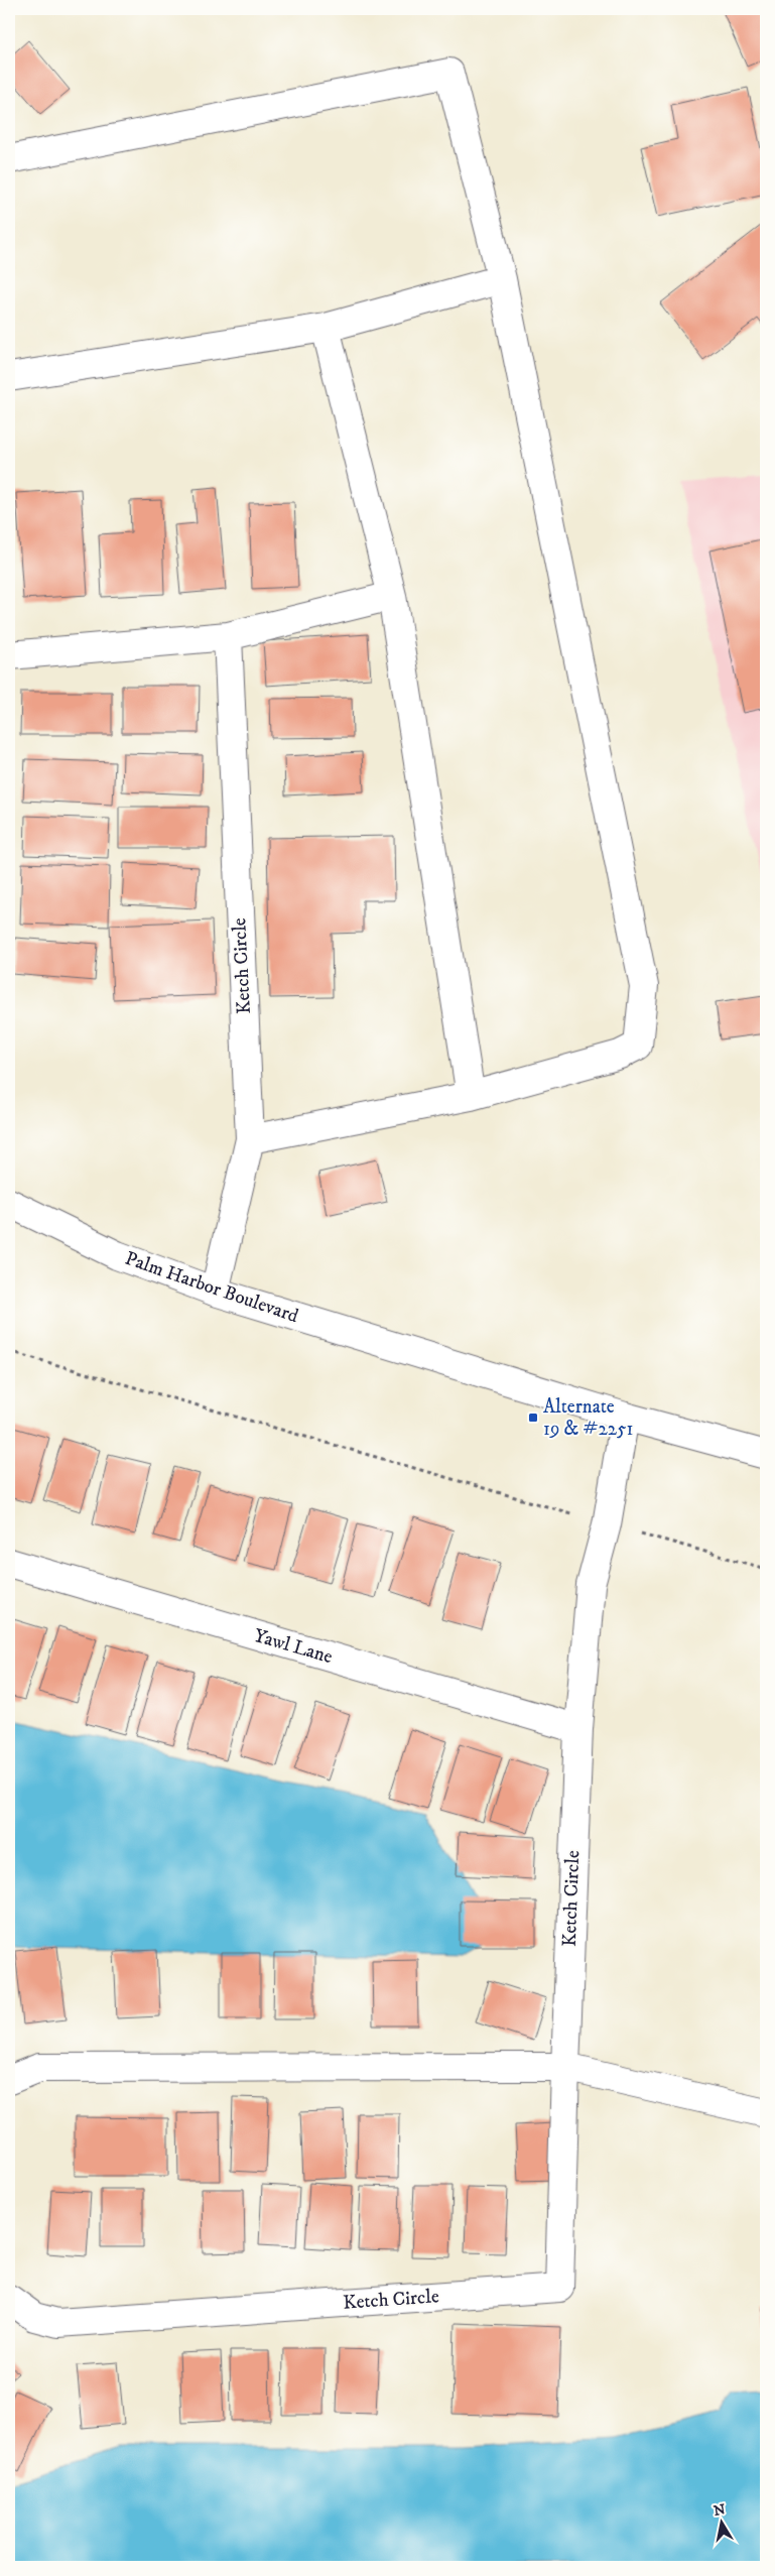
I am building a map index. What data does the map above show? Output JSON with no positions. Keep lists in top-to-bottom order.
{
  "streets": {
    "street": ["Ketch Circle", "Palm Harbor Boulevard", "Yawl Lane"]
  },
  "crossings": [
    ["Ketch Circle", "Palm Harbor Boulevard"],
    ["Ketch Circle", "Yawl Lane"]
  ],
  "places": {
    "transit": ["Alternate 19 & #2251"]
  },
  "north": "top"
}
